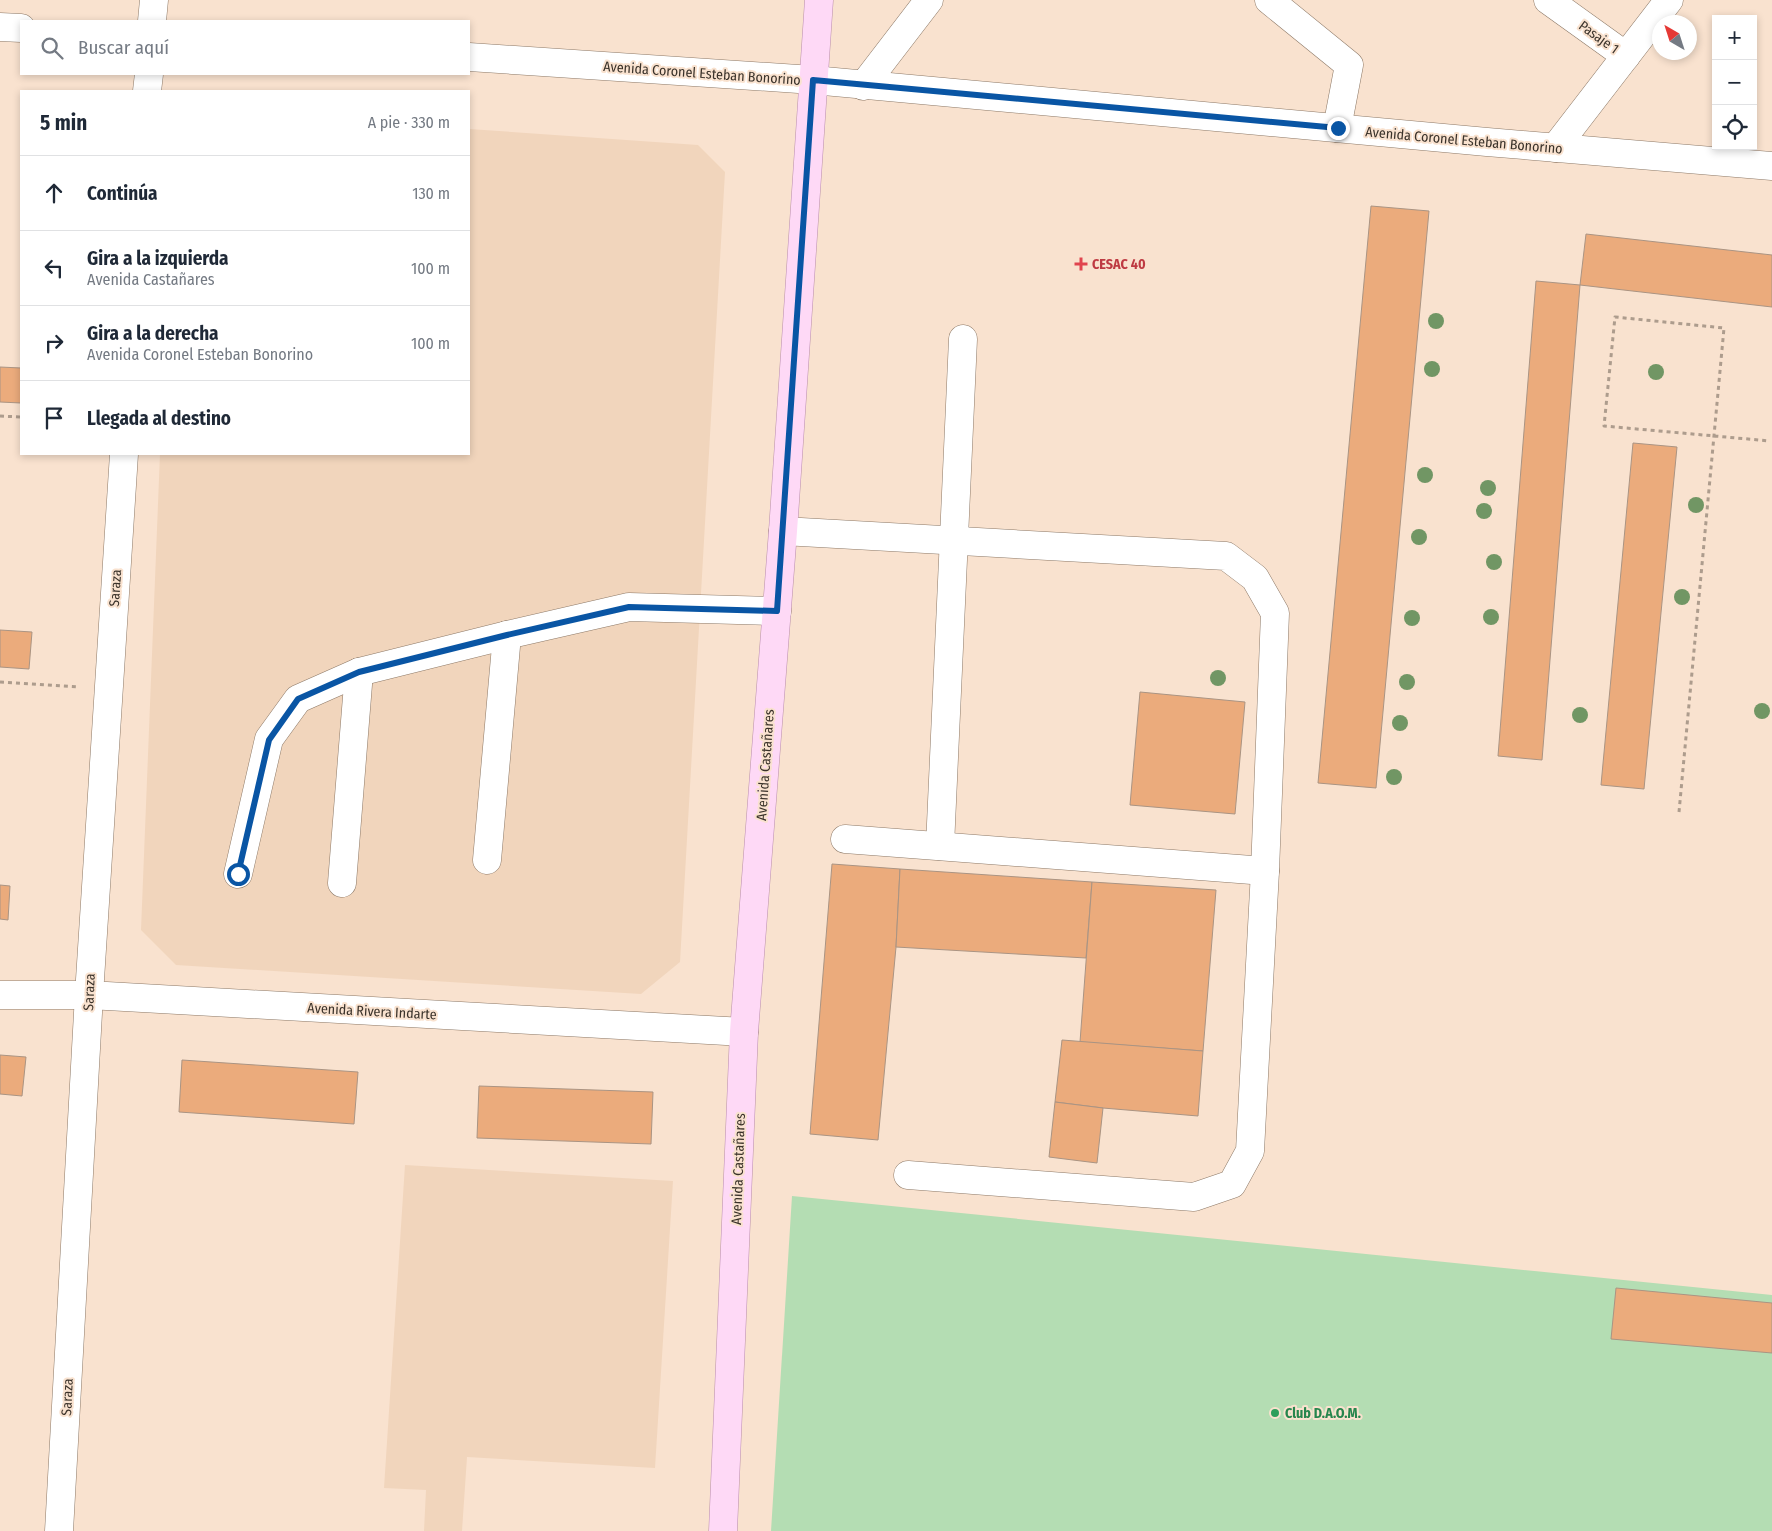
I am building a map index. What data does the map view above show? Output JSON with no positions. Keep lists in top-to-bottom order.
{
  "streets": {
    "main road": ["Avenida Castañares"],
    "street": [
      "Pasaje 1",
      "Avenida Coronel Esteban Bonorino",
      "Saraza",
      "Avenida Rivera Indarte"
    ]
  },
  "crossings": [
    ["Avenida Coronel Esteban Bonorino", "Avenida Castañares"],
    ["Saraza", "Avenida Rivera Indarte"],
    ["Avenida Castañares", "Avenida Rivera Indarte"]
  ],
  "places": {
    "health": ["CESAC 40"],
    "other": ["Club D.A.O.M."]
  },
  "north": "top left",
  "page": {
    "map_buttons": ["+", "−"],
    "search": "Buscar aquí",
    "heading": ["5 min", "A pie · 330 m"],
    "list": [
      ["Continúa", "130 m"],
      ["Gira a la izquierda", "Avenida Castañares", "100 m"],
      ["Gira a la derecha", "Avenida Coronel Esteban Bonorino", "100 m"],
      "Llegada al destino"
    ]
  }
}
